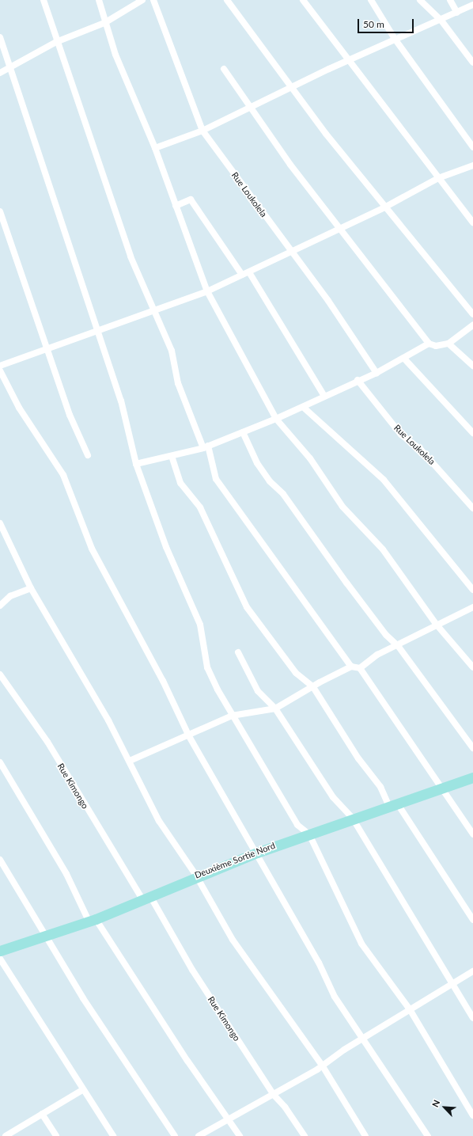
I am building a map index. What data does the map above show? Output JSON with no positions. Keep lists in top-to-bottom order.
{
  "streets": {
    "main road": ["Deuxième Sortie Nord"],
    "street": ["Rue Loukolela", "Rue Kimongo"]
  },
  "crossings": [
    ["Rue Kimongo", "Deuxième Sortie Nord"]
  ],
  "scale_bar": "50 m",
  "north": "top left"
}
